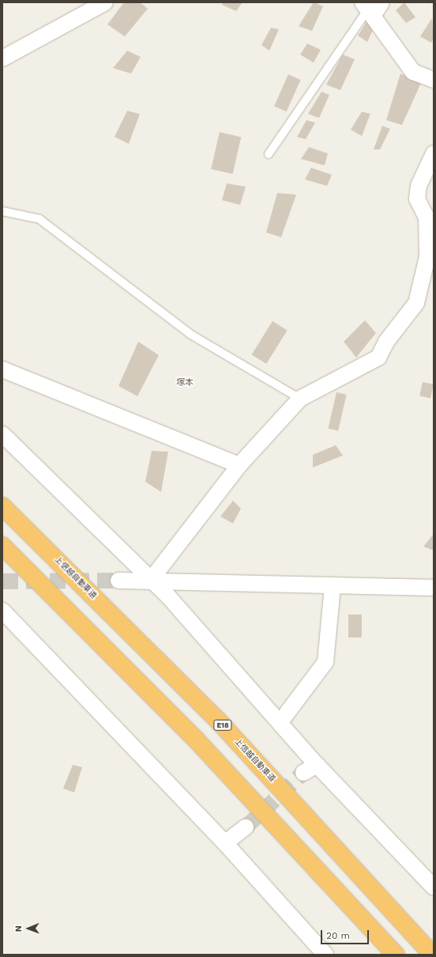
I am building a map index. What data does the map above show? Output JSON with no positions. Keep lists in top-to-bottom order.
{
  "streets": {
    "highway": ["上信越自動車道", "E18"]
  },
  "districts": ["塚本"],
  "scale_bar": "20 m",
  "north": "left"
}
